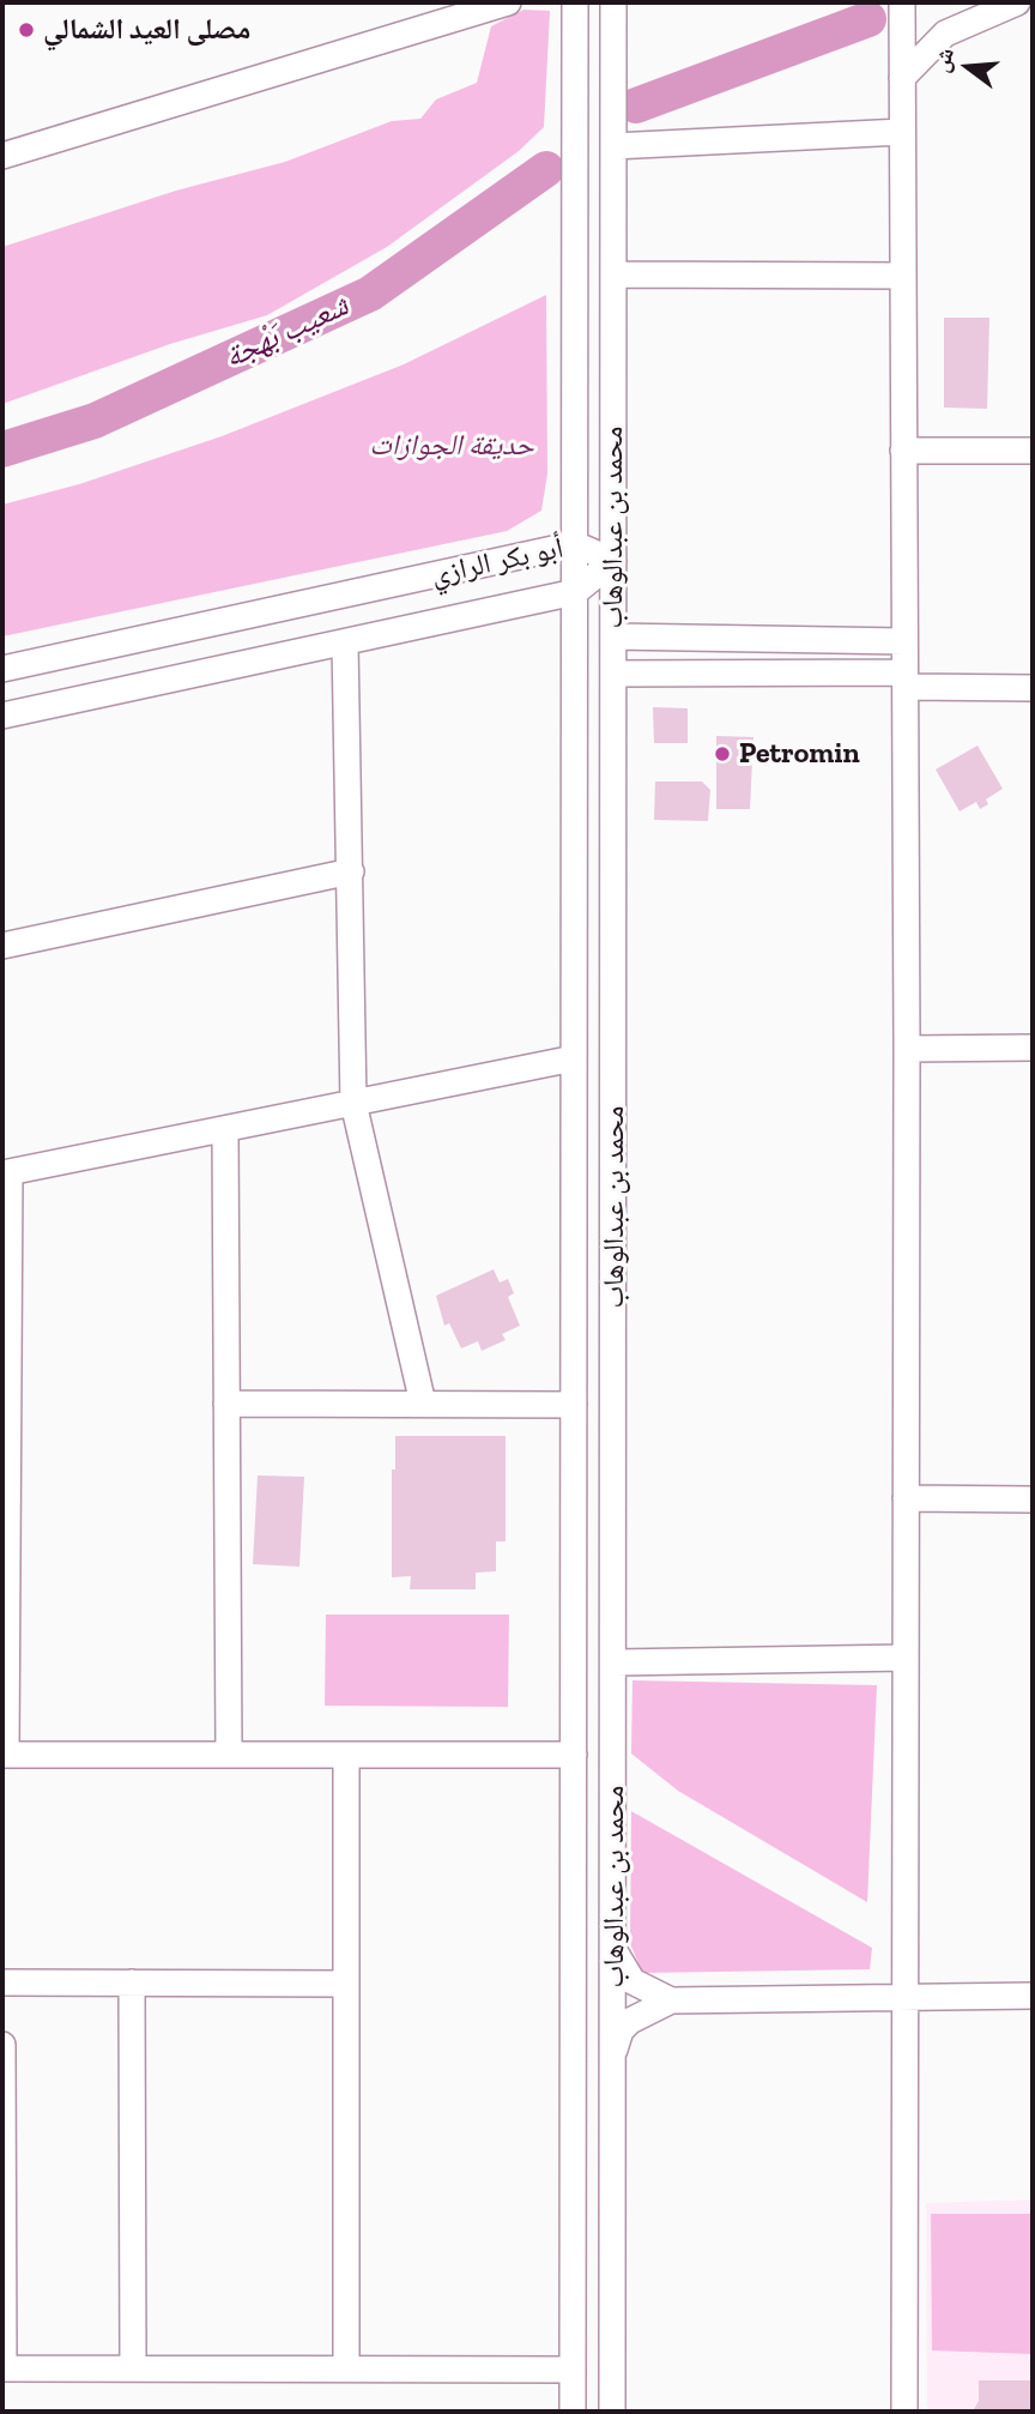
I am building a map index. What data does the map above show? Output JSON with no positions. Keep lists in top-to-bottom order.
{
  "streets": {
    "street": ["محمد بن عبدالوهاب", "أبو بكر الرازي"]
  },
  "crossings": [
    ["محمد بن عبدالوهاب", "أبو بكر الرازي"]
  ],
  "water": ["شعيب بَهْجة"],
  "parks": ["حديقة الجوازات"],
  "places": ["مصلى العيد الشمالي", "Petromin"],
  "north": "left"
}
